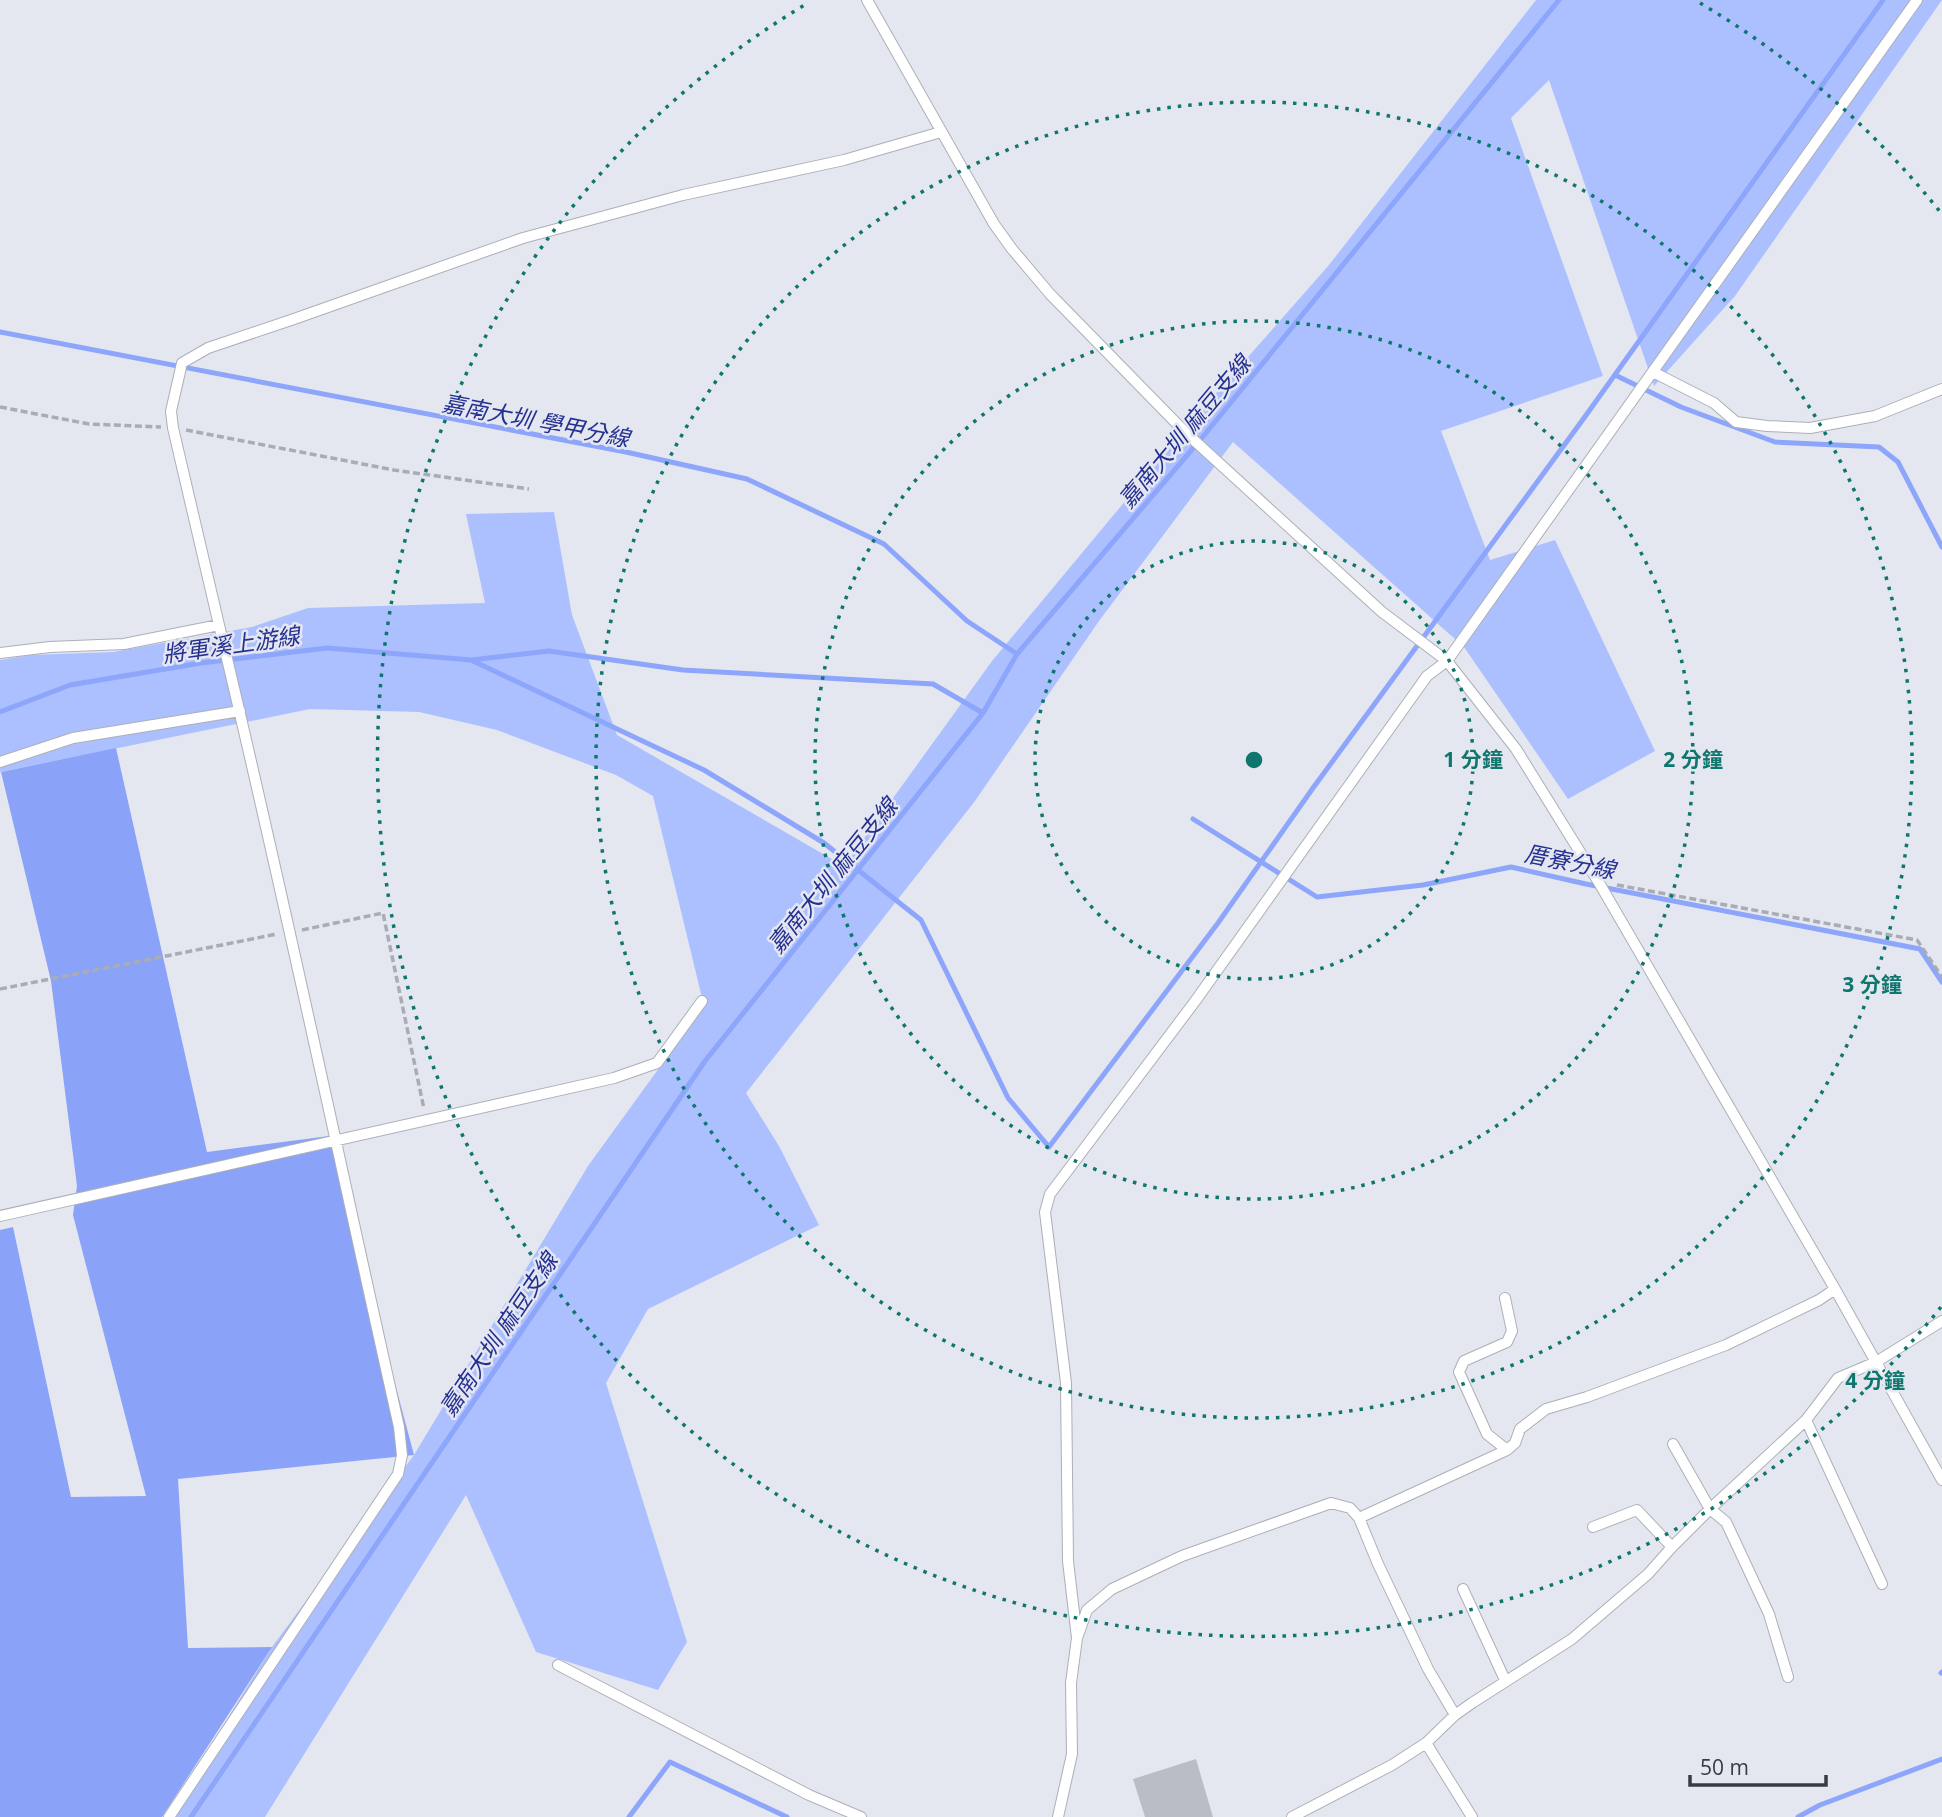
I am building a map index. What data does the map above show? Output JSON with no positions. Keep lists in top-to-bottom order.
{
  "water": [
    "嘉南大圳 學甲分線",
    "嘉南大圳 麻豆支線",
    "將軍溪上游線",
    "厝寮分線"
  ],
  "scale_bar": "50 m",
  "rings": [
    "1 分鐘",
    "2 分鐘",
    "3 分鐘",
    "4 分鐘"
  ]
}
